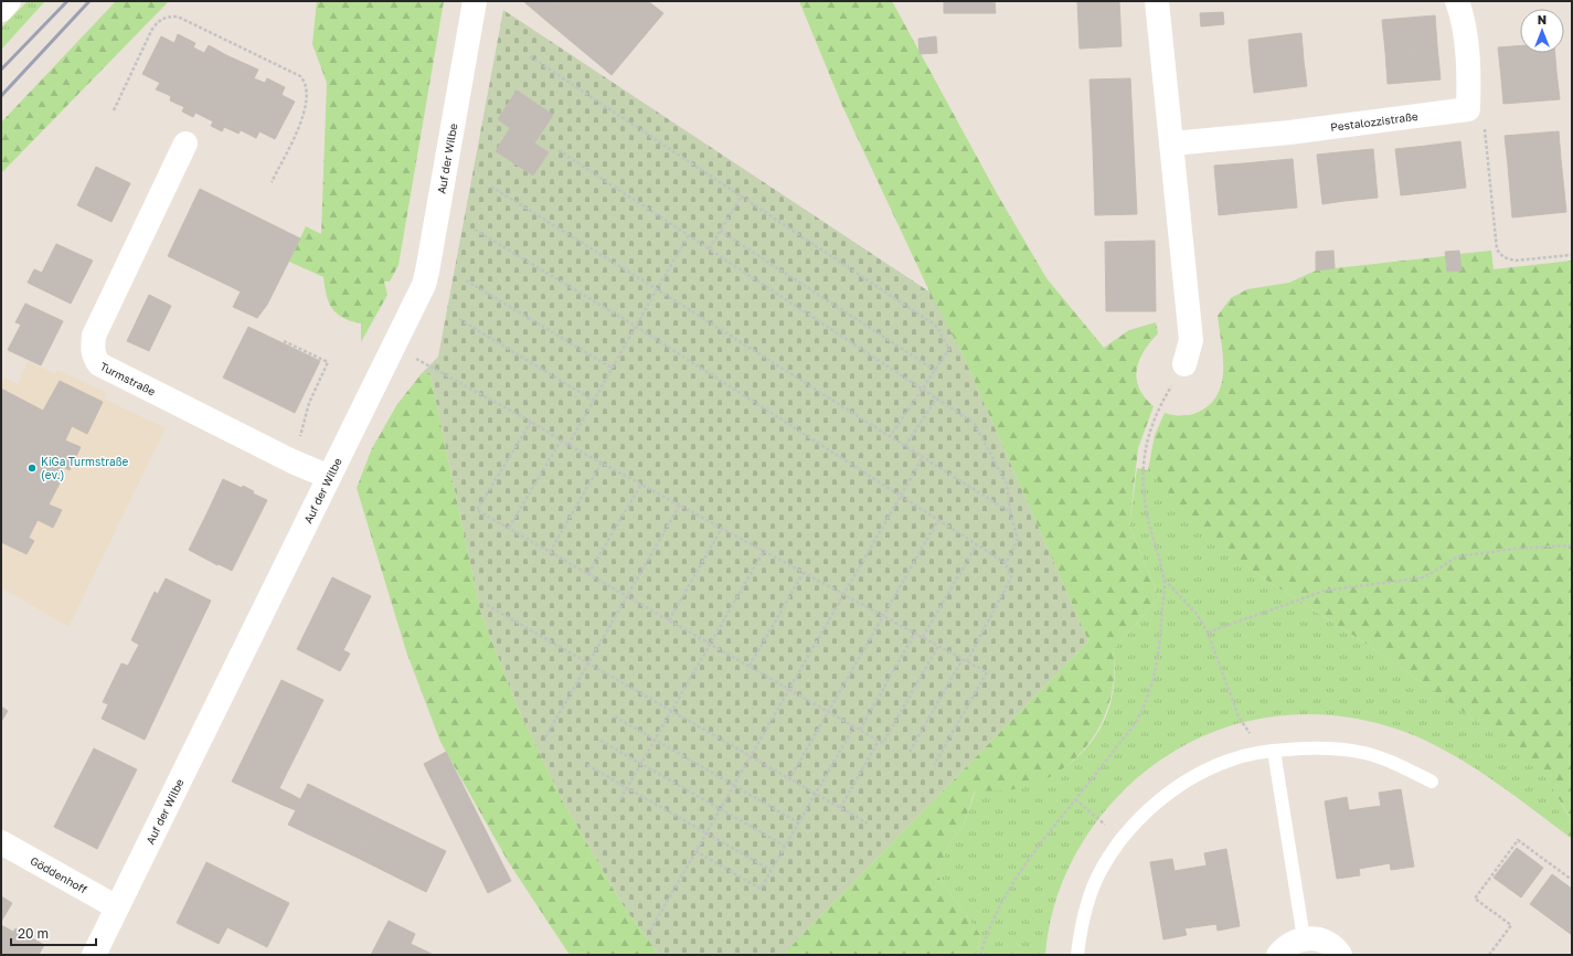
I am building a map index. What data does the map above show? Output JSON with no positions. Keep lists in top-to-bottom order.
{
  "streets": {
    "street": [
      "Pestalozzistraße",
      "Auf der Wilbe",
      "Turmstraße",
      "Göddenhoff"
    ]
  },
  "crossings": [
    ["Auf der Wilbe", "Turmstraße"],
    ["Auf der Wilbe", "Göddenhoff"]
  ],
  "places": ["KiGa Turmstraße (ev.)"],
  "scale_bar": "20 m",
  "north": "top"
}
